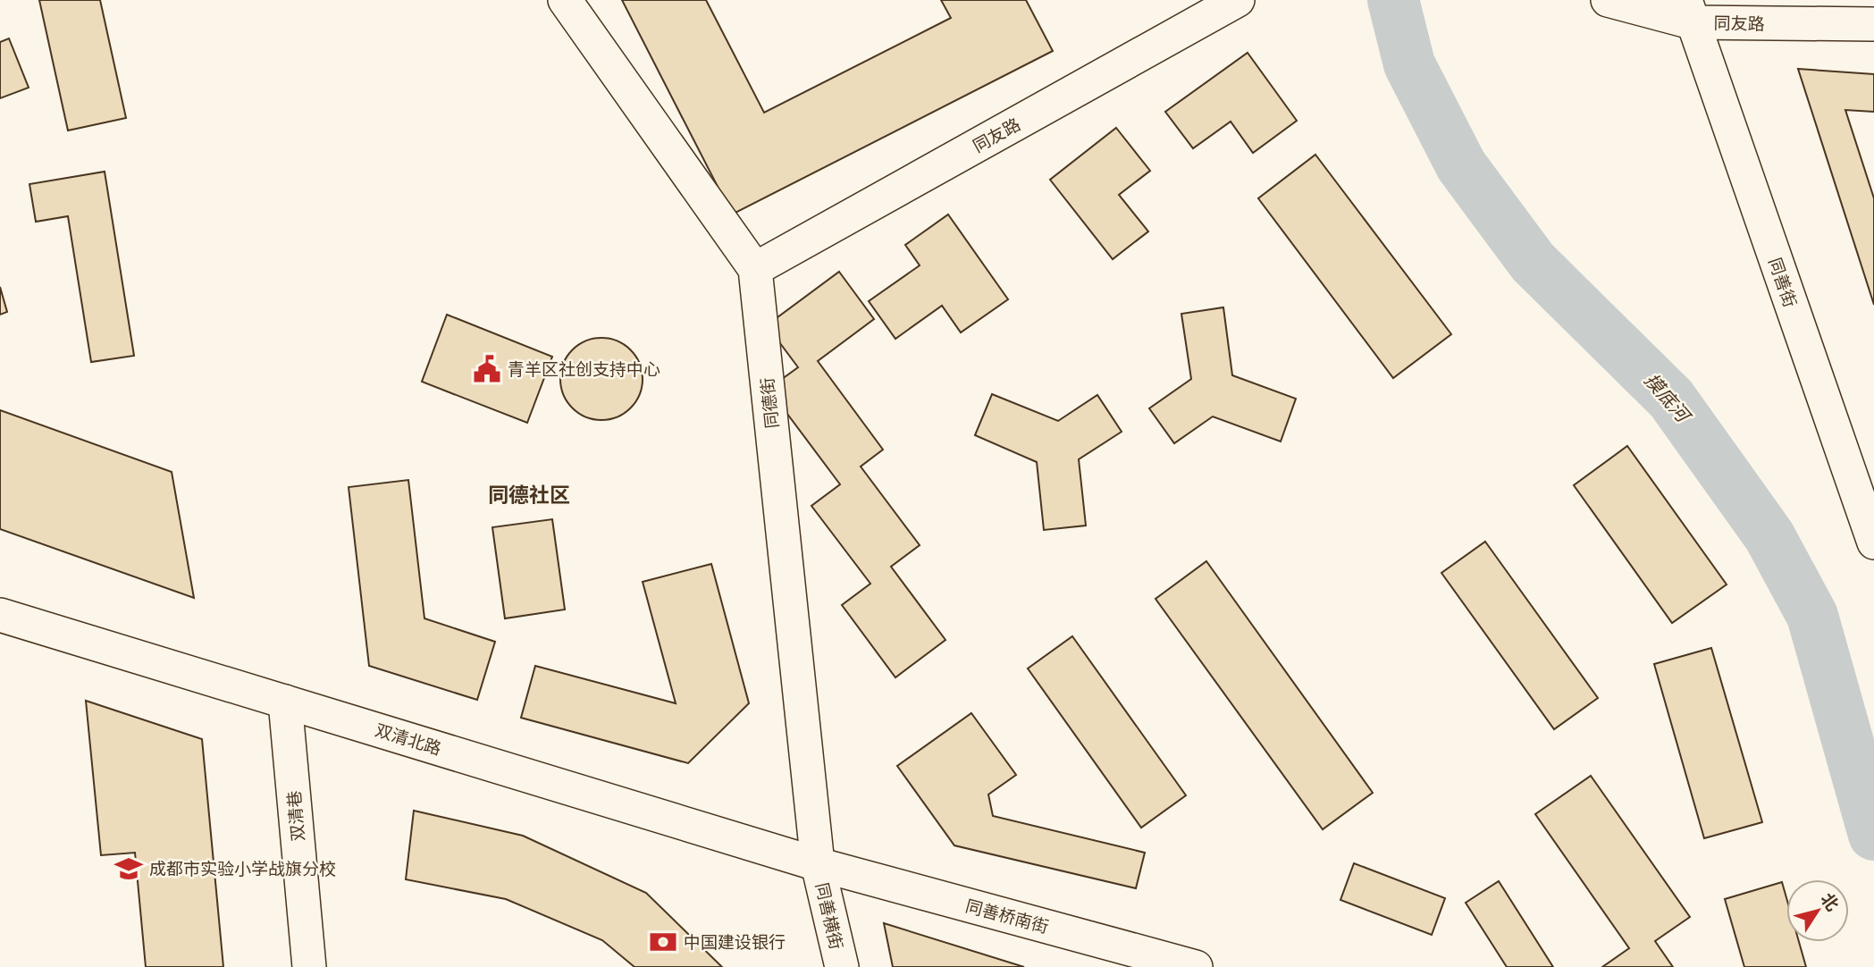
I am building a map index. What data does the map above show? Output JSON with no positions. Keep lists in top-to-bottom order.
{
  "streets": {
    "street": [
      "同友路",
      "同善街",
      "同德街",
      "双清北路",
      "双清巷",
      "同善横街",
      "同善桥南街"
    ]
  },
  "crossings": [
    ["同友路", "同善街"],
    ["同友路", "同德街"],
    ["同德街", "双清北路"],
    ["同德街", "同善横街"],
    ["同德街", "同善桥南街"],
    ["双清北路", "双清巷"],
    ["双清北路", "同善横街"],
    ["双清北路", "同善桥南街"],
    ["同善横街", "同善桥南街"]
  ],
  "districts": ["同德社区"],
  "water": ["摸底河"],
  "places": {
    "public building": ["青羊区社创支持中心"],
    "school or university": ["成都市实验小学战旗分校"],
    "bank": ["中国建设银行"]
  },
  "north": "top right"
}
